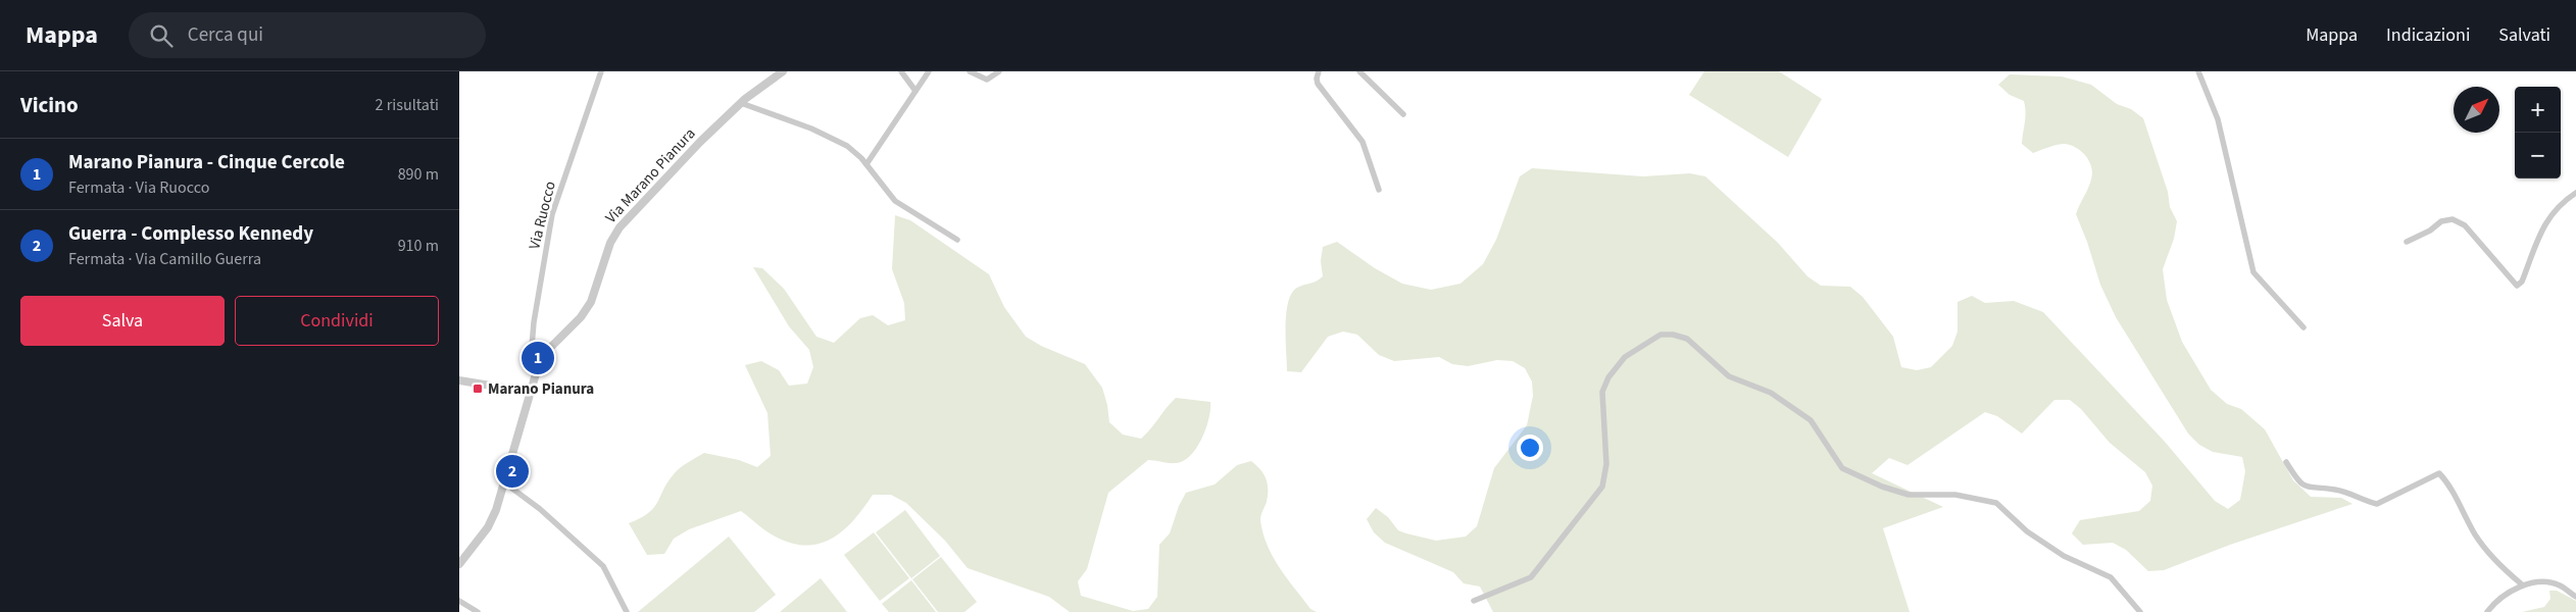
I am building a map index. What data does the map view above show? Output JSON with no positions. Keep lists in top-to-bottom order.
{
  "streets": {
    "street": ["Via Marano Pianura", "Via Ruocco"]
  },
  "crossings": [
    ["Via Marano Pianura", "Via Ruocco"]
  ],
  "places": {
    "transit": ["Marano Pianura"]
  },
  "north": "top right",
  "page": {
    "header": "Mappa",
    "search": "Cerca qui",
    "nav": ["Mappa", "Indicazioni", "Salvati"],
    "heading": ["Vicino", "2 risultati"],
    "map_buttons": ["+", "−"],
    "list": [
      {
        "mark": "1",
        "name": "Marano Pianura - Cinque Cercole",
        "note": "Fermata · Via Ruocco",
        "value": "890 m"
      },
      {
        "mark": "2",
        "name": "Guerra - Complesso Kennedy",
        "note": "Fermata · Via Camillo Guerra",
        "value": "910 m"
      }
    ],
    "buttons": ["Salva", "Condividi"],
    "pins": ["1", "2"]
  }
}
